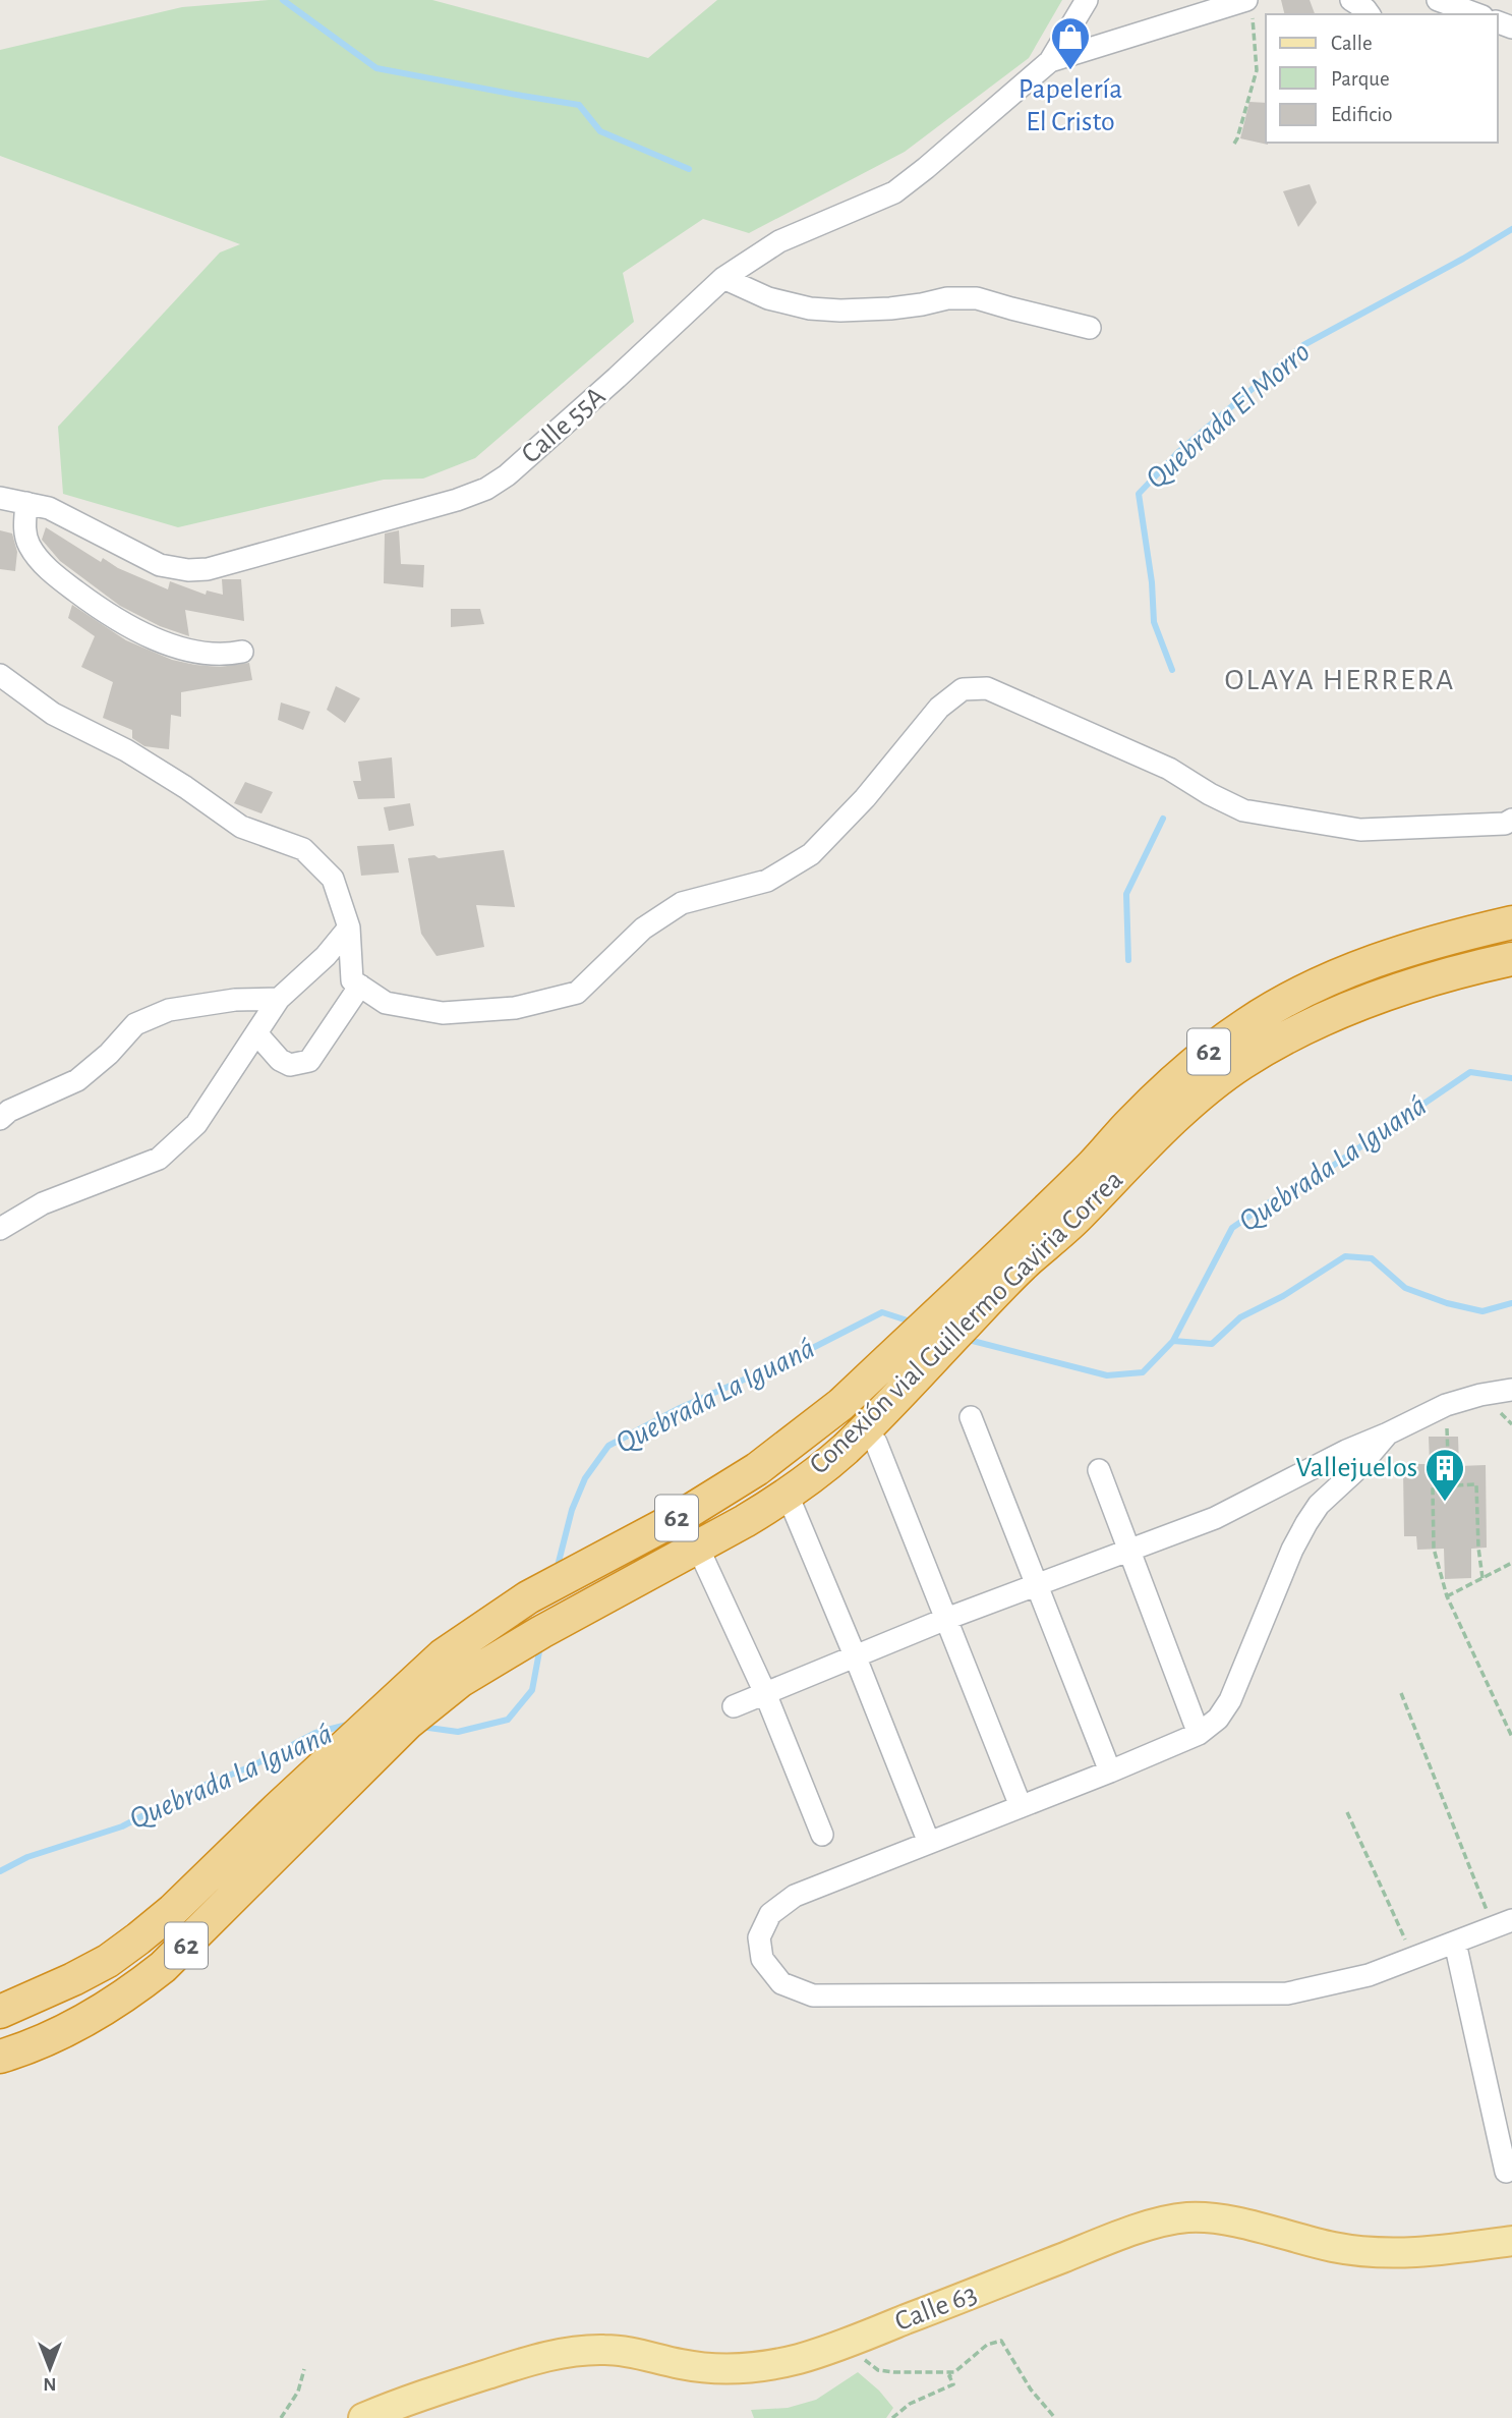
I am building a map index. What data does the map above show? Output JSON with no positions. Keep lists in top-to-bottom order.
{
  "streets": {
    "highway": ["62", "Conexión vial Guillermo Gaviria Correa"],
    "main road": ["Calle 63"],
    "street": ["Calle 55A"]
  },
  "districts": ["OLAYA HERRERA"],
  "water": ["Quebrada El Morro", "Quebrada La Iguaná"],
  "places": {
    "shop": ["Papelería El Cristo"],
    "building": ["Vallejuelos"]
  },
  "legend": ["Calle", "Parque", "Edificio"],
  "north": "bottom"
}
